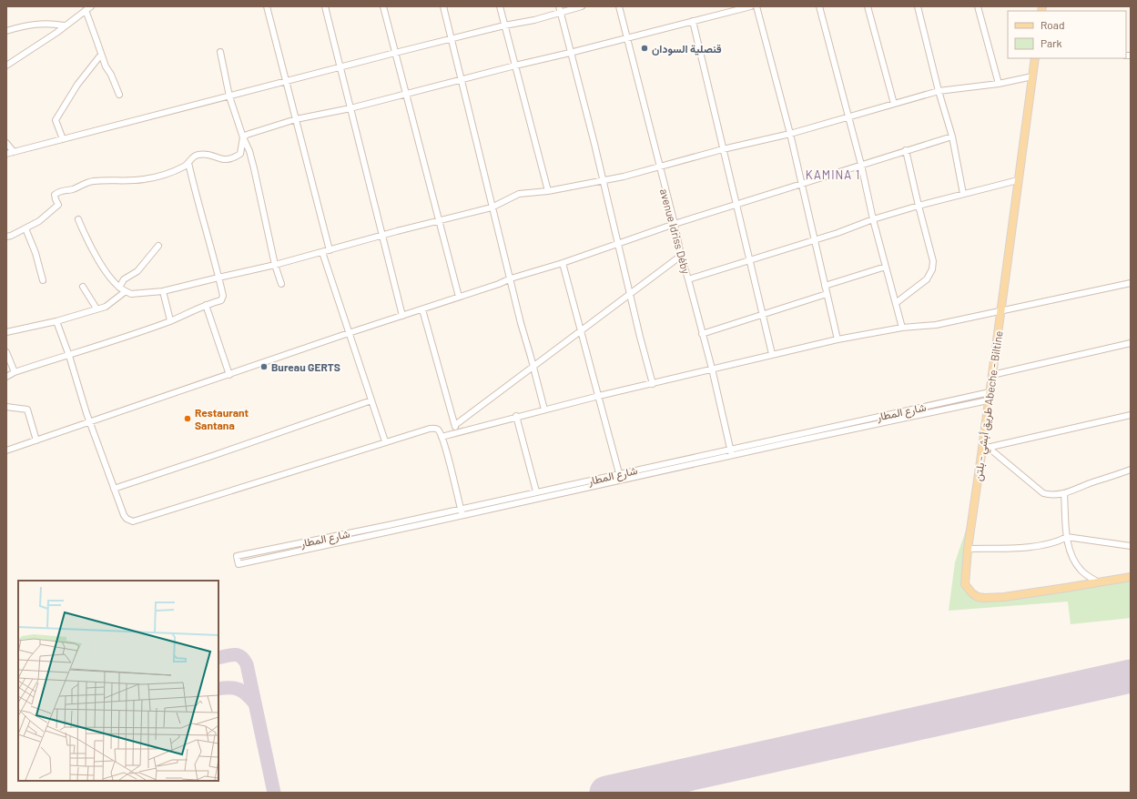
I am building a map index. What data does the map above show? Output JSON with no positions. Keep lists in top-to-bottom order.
{
  "streets": {
    "main road": ["طريق أبشي - بلتن Abeche - Biltine"],
    "street": ["avenue Idriss Déby", "شارع المطار"]
  },
  "crossings": [
    ["avenue Idriss Déby", "شارع المطار"],
    ["طريق أبشي - بلتن Abeche - Biltine", "شارع المطار"]
  ],
  "districts": ["KAMINA 1"],
  "places": ["قنصلية السودان", "Bureau GERTS", "Restaurant Santana"],
  "legend": ["Road", "Park"]
}
